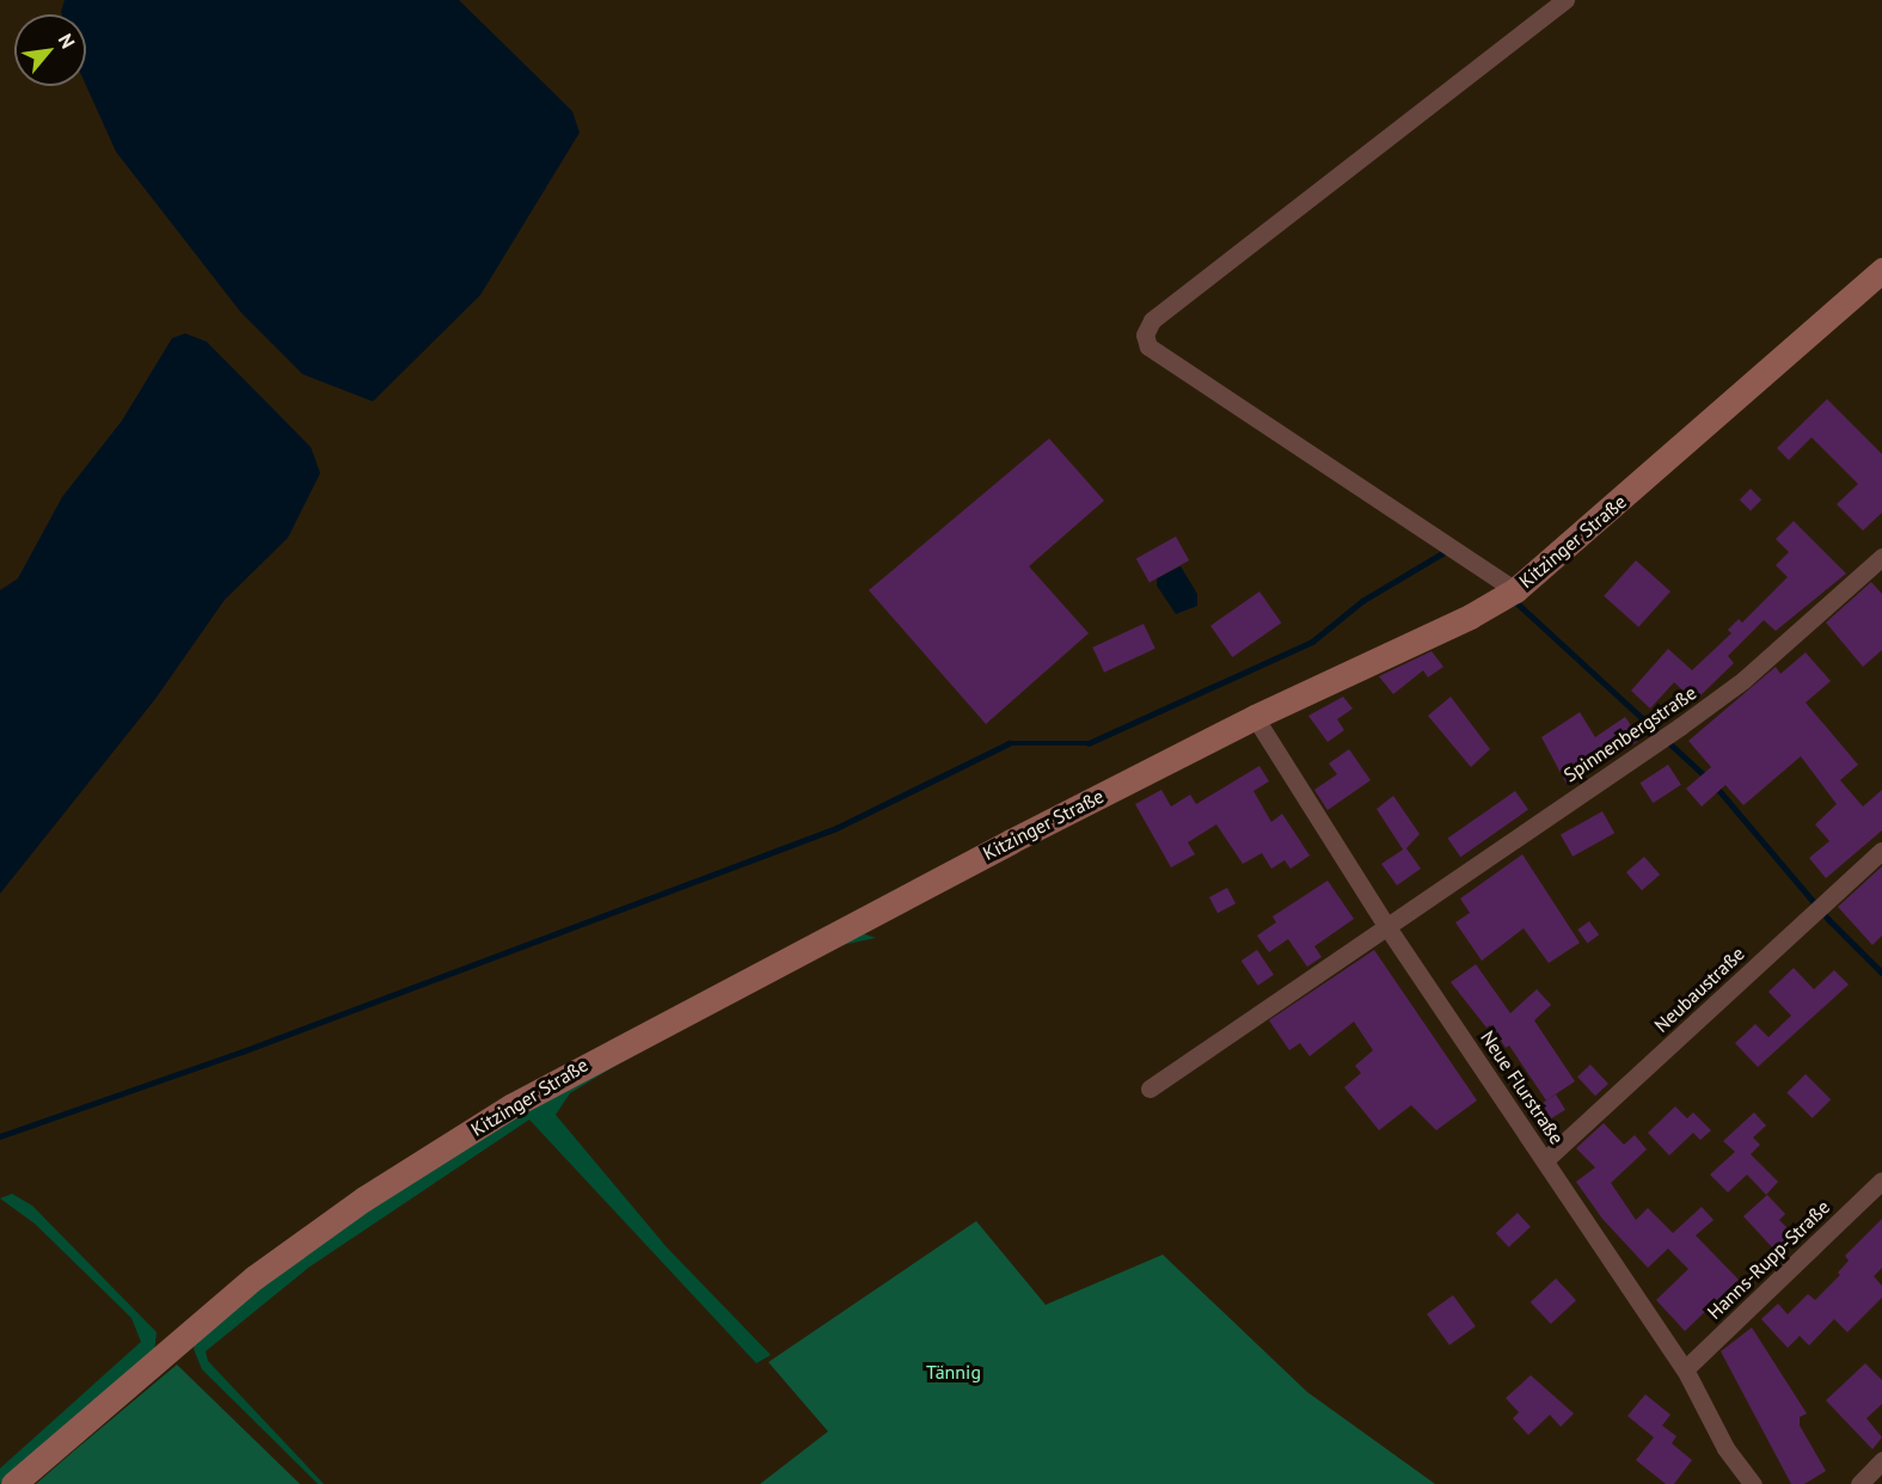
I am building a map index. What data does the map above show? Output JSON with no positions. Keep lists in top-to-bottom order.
{
  "streets": {
    "street": [
      "Kitzinger Straße",
      "Spinnenbergstraße",
      "Neubaustraße",
      "Neue Flurstraße",
      "Hanns-Rupp-Straße"
    ]
  },
  "crossings": [
    ["Kitzinger Straße", "Neue Flurstraße"],
    ["Spinnenbergstraße", "Neue Flurstraße"],
    ["Neubaustraße", "Neue Flurstraße"],
    ["Neue Flurstraße", "Hanns-Rupp-Straße"]
  ],
  "parks": ["Tännig"],
  "north": "top right"
}
